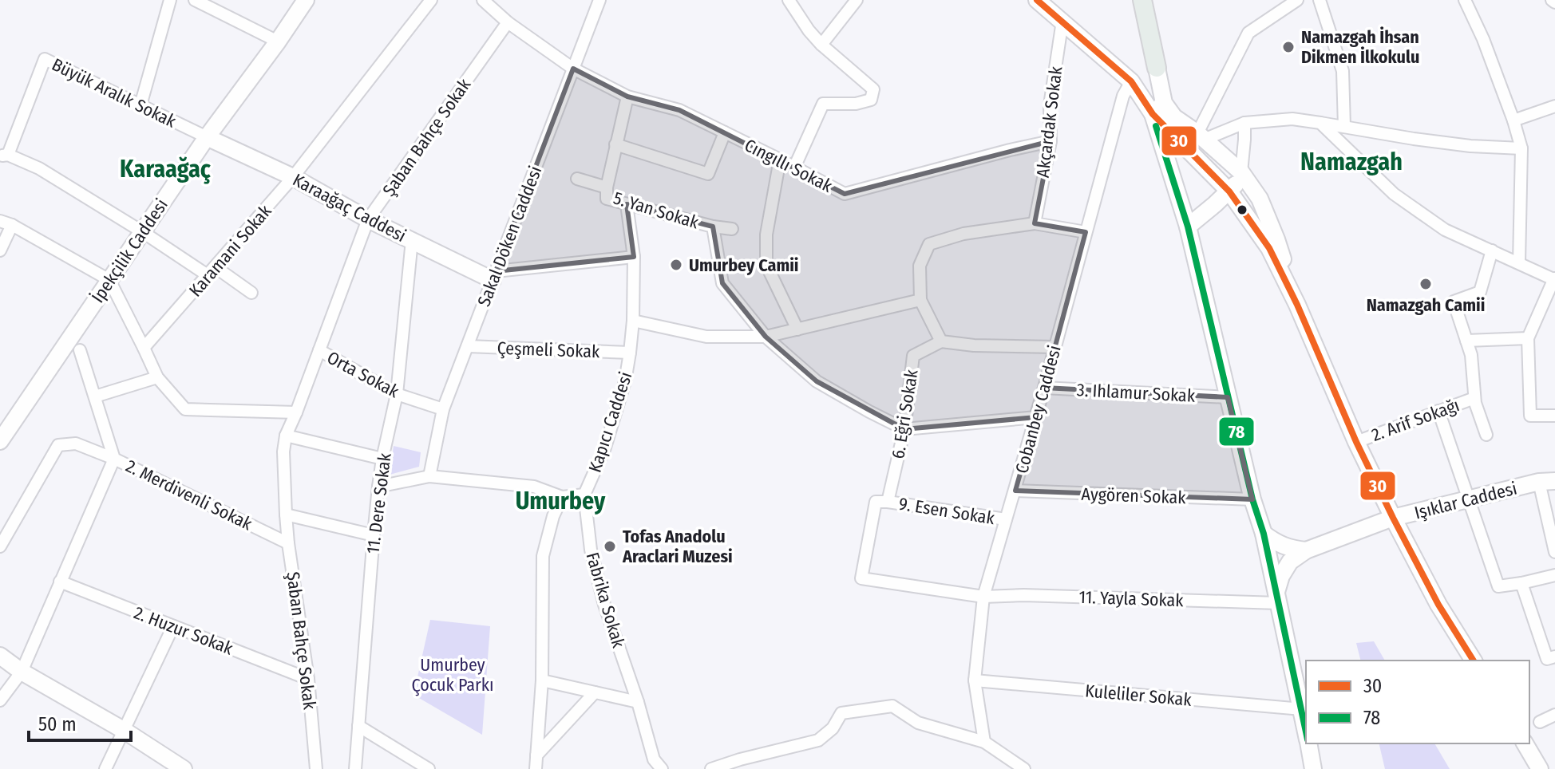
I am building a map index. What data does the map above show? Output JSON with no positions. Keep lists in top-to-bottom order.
{
  "streets": {
    "main road": ["Karaağaç Caddesi", "İpekçilik Caddesi", "Işıklar Caddesi"],
    "street": [
      "Büyük Aralık Sokak",
      "Akçardak Sokak",
      "Şaban Bahçe Sokak",
      "Cıngıllı Sokak",
      "5. Yan Sokak",
      "Sakal Döken Caddesi",
      "Karamani Sokak",
      "Çeşmeli Sokak",
      "Orta Sokak",
      "3. Ihlamur Sokak",
      "Cobanbey Caddesi",
      "6. Eğri Sokak",
      "2. Arif Sokağı",
      "Kapıcı Caddesi",
      "2. Merdivenli Sokak",
      "Aygören Sokak",
      "11. Dere Sokak",
      "9. Esen Sokak",
      "11. Yayla Sokak",
      "Fabrika Sokak",
      "2. Huzur Sokak",
      "Kuleliler Sokak"
    ]
  },
  "crossings": [
    ["Büyük Aralık Sokak", "Karaağaç Caddesi"],
    ["Büyük Aralık Sokak", "İpekçilik Caddesi"],
    ["Akçardak Sokak", "Cıngıllı Sokak"],
    ["Şaban Bahçe Sokak", "Cıngıllı Sokak"],
    ["Şaban Bahçe Sokak", "Karaağaç Caddesi"],
    ["Şaban Bahçe Sokak", "Orta Sokak"],
    ["Şaban Bahçe Sokak", "2. Merdivenli Sokak"],
    ["Şaban Bahçe Sokak", "2. Huzur Sokak"],
    ["Cıngıllı Sokak", "Sakal Döken Caddesi"],
    ["Karaağaç Caddesi", "Sakal Döken Caddesi"],
    ["Karaağaç Caddesi", "İpekçilik Caddesi"],
    ["Karaağaç Caddesi", "Karamani Sokak"],
    ["Karaağaç Caddesi", "11. Dere Sokak"],
    ["5. Yan Sokak", "6. Eğri Sokak"],
    ["5. Yan Sokak", "Kapıcı Caddesi"],
    ["Sakal Döken Caddesi", "Çeşmeli Sokak"],
    ["Sakal Döken Caddesi", "Orta Sokak"],
    ["Çeşmeli Sokak", "Kapıcı Caddesi"],
    ["Orta Sokak", "11. Dere Sokak"],
    ["3. Ihlamur Sokak", "Cobanbey Caddesi"],
    ["Cobanbey Caddesi", "Aygören Sokak"],
    ["Cobanbey Caddesi", "9. Esen Sokak"],
    ["Cobanbey Caddesi", "11. Yayla Sokak"],
    ["Cobanbey Caddesi", "Kuleliler Sokak"],
    ["6. Eğri Sokak", "9. Esen Sokak"],
    ["6. Eğri Sokak", "11. Yayla Sokak"],
    ["Kapıcı Caddesi", "Fabrika Sokak"],
    ["9. Esen Sokak", "11. Yayla Sokak"]
  ],
  "districts": ["Namazgah", "Karaağaç", "Umurbey"],
  "parks": ["Umurbey Çocuk Parkı"],
  "places": [
    "Namazgah İhsan Dikmen İlkokulu",
    "Umurbey Camii",
    "Namazgah Camii",
    "Tofas Anadolu Araclari Muzesi"
  ],
  "lines": ["transit line 30", "transit line 78"],
  "legend": ["30", "78"],
  "scale_bar": "50 m"
}
